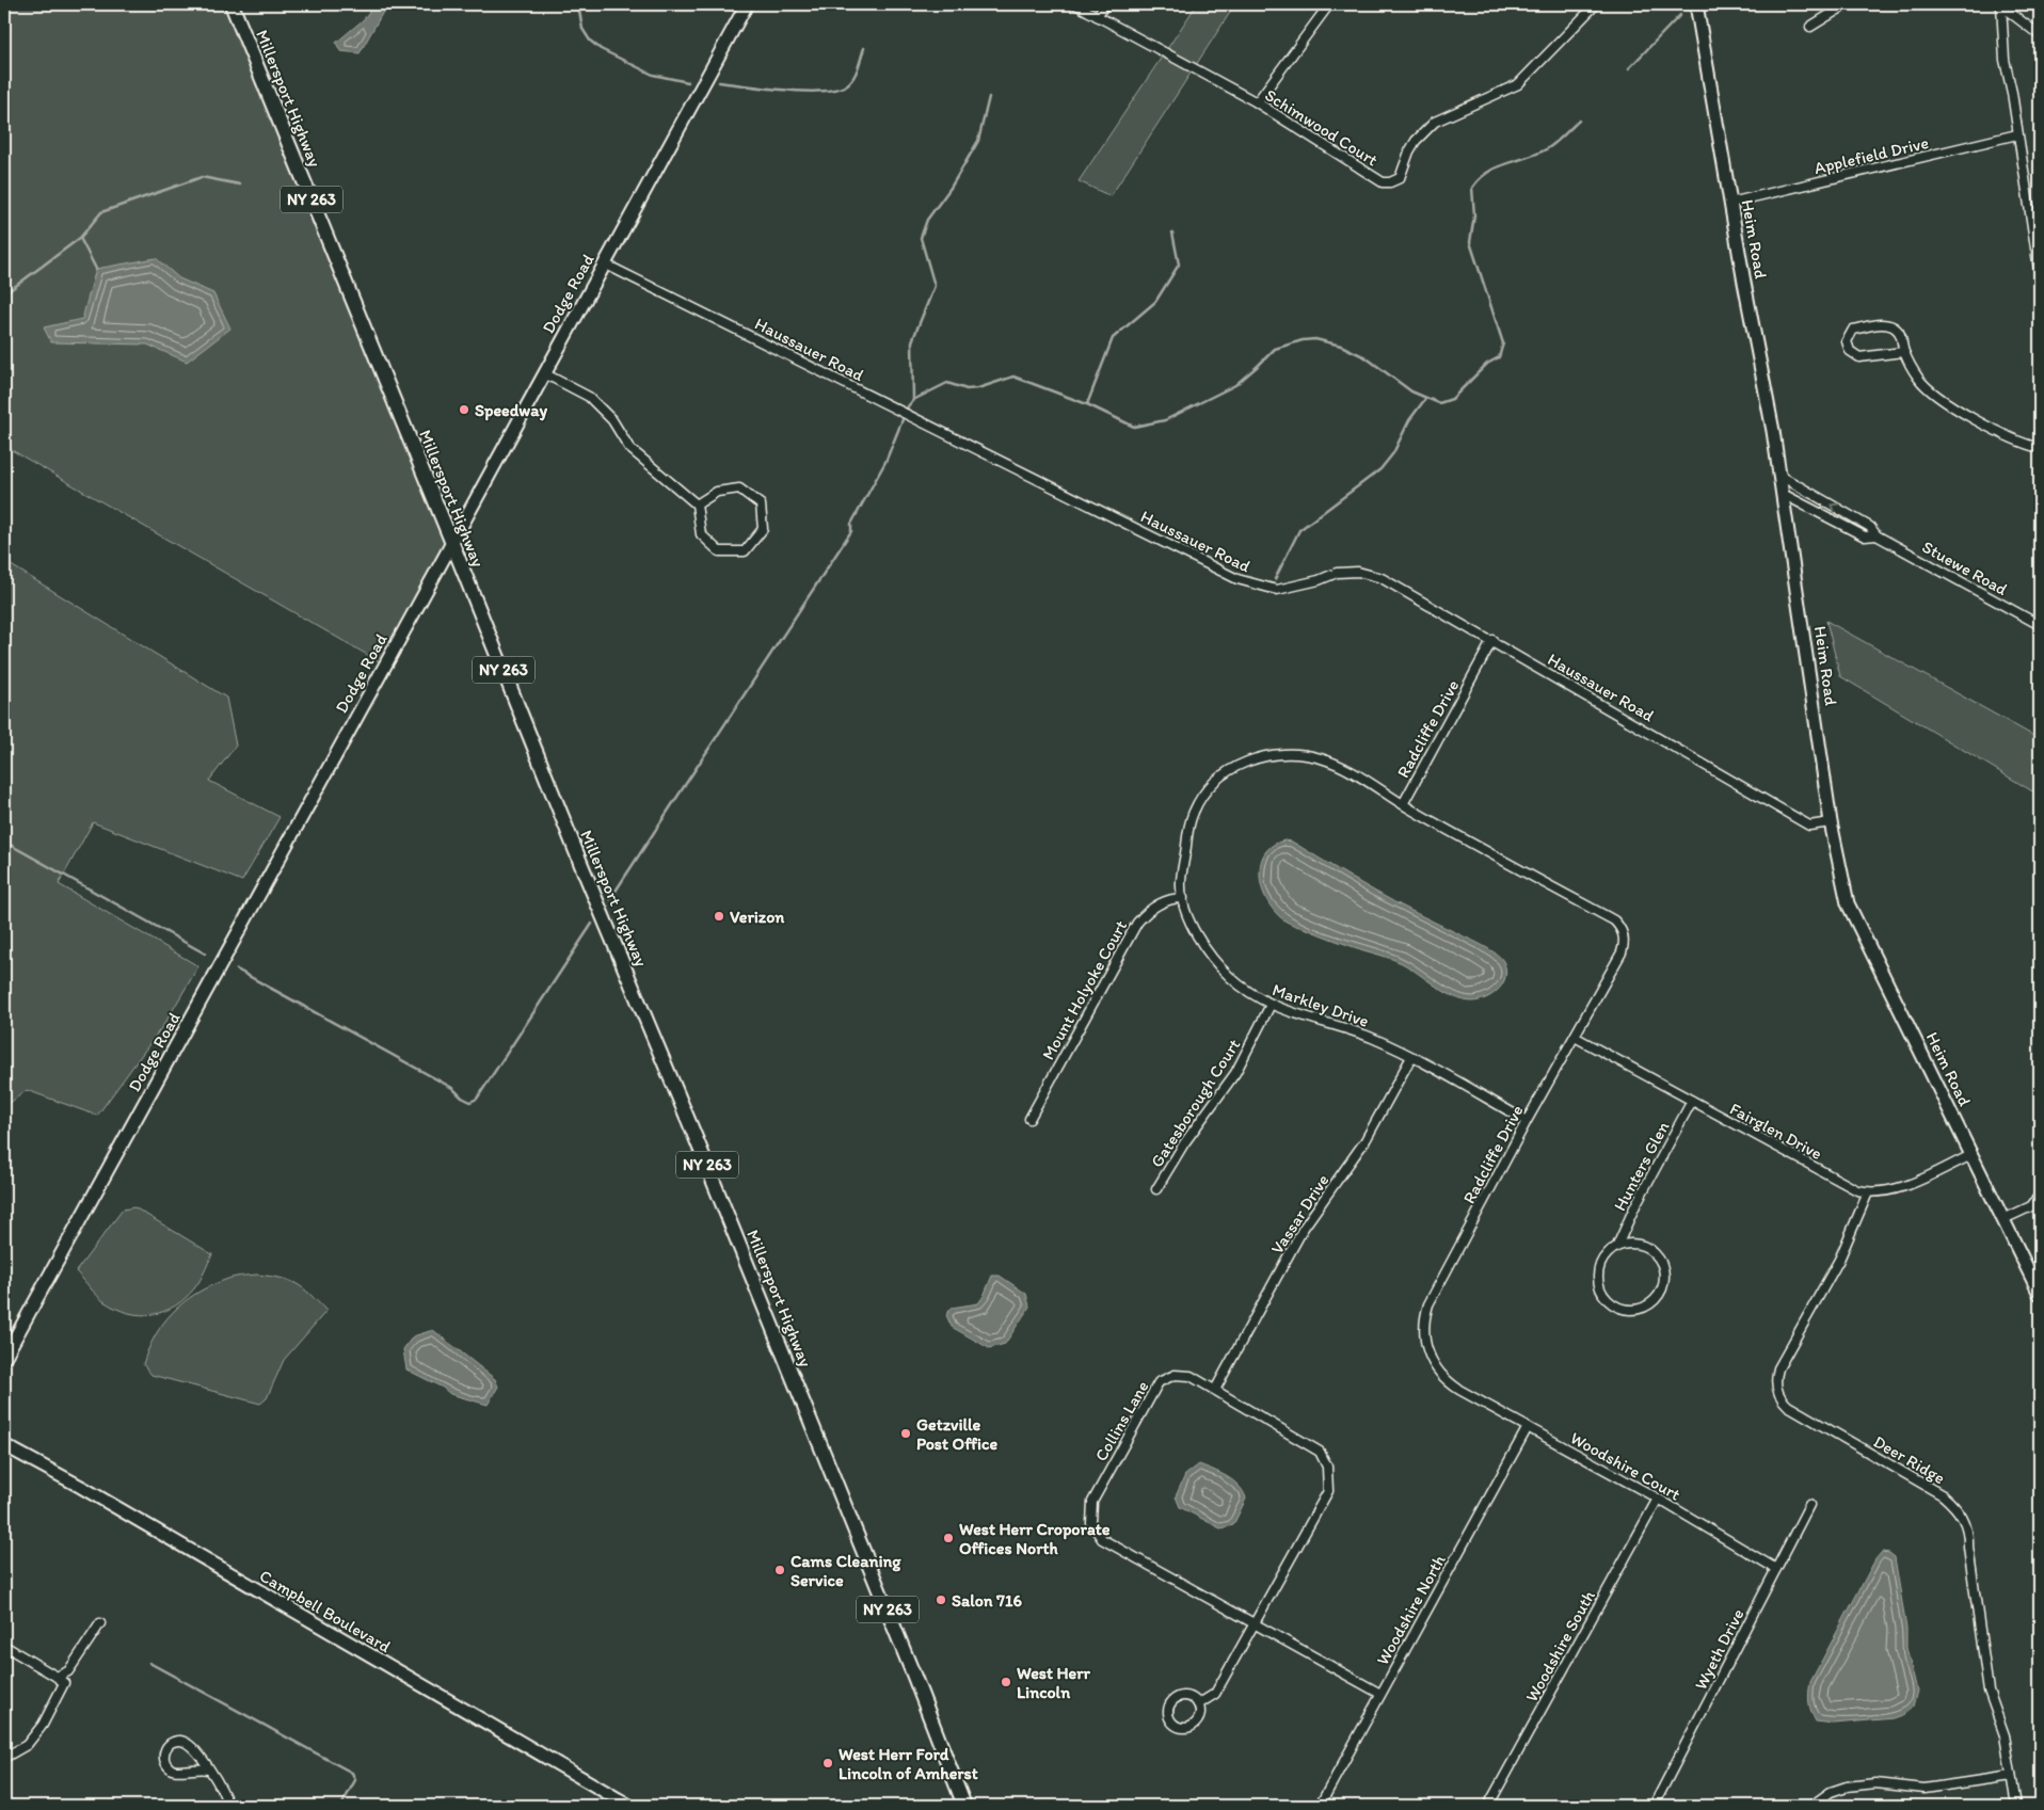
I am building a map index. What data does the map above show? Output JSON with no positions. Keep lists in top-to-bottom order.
{
  "streets": {
    "main road": ["Millersport Highway", "NY 263"],
    "street": [
      "Schimwood Court",
      "Applefield Drive",
      "Heim Road",
      "Dodge Road",
      "Haussauer Road",
      "Stuewe Road",
      "Radcliffe Drive",
      "Mount Holyoke Court",
      "Markley Drive",
      "Gatesborough Court",
      "Fairglen Drive",
      "Hunters Glen",
      "Vassar Drive",
      "Collins Lane",
      "Deer Ridge",
      "Woodshire Court",
      "Woodshire North",
      "Campbell Boulevard",
      "Woodshire South",
      "Wyeth Drive"
    ]
  },
  "crossings": [
    ["Millersport Highway", "Dodge Road"],
    ["Applefield Drive", "Heim Road"],
    ["Heim Road", "Haussauer Road"],
    ["Heim Road", "Stuewe Road"],
    ["Heim Road", "Fairglen Drive"],
    ["Dodge Road", "Haussauer Road"],
    ["Haussauer Road", "Radcliffe Drive"],
    ["Radcliffe Drive", "Markley Drive"],
    ["Radcliffe Drive", "Fairglen Drive"],
    ["Radcliffe Drive", "Woodshire Court"],
    ["Mount Holyoke Court", "Markley Drive"],
    ["Markley Drive", "Gatesborough Court"],
    ["Markley Drive", "Vassar Drive"],
    ["Fairglen Drive", "Hunters Glen"],
    ["Fairglen Drive", "Deer Ridge"],
    ["Vassar Drive", "Collins Lane"],
    ["Collins Lane", "Woodshire North"],
    ["Woodshire Court", "Woodshire North"],
    ["Woodshire Court", "Woodshire South"],
    ["Woodshire Court", "Wyeth Drive"]
  ],
  "places": [
    "Speedway",
    "Verizon",
    "Getzville Post Office",
    "West Herr Croporate Offices North",
    "Cams Cleaning Service",
    "Salon 716",
    "West Herr Lincoln",
    "West Herr Ford Lincoln of Amherst"
  ]
}
